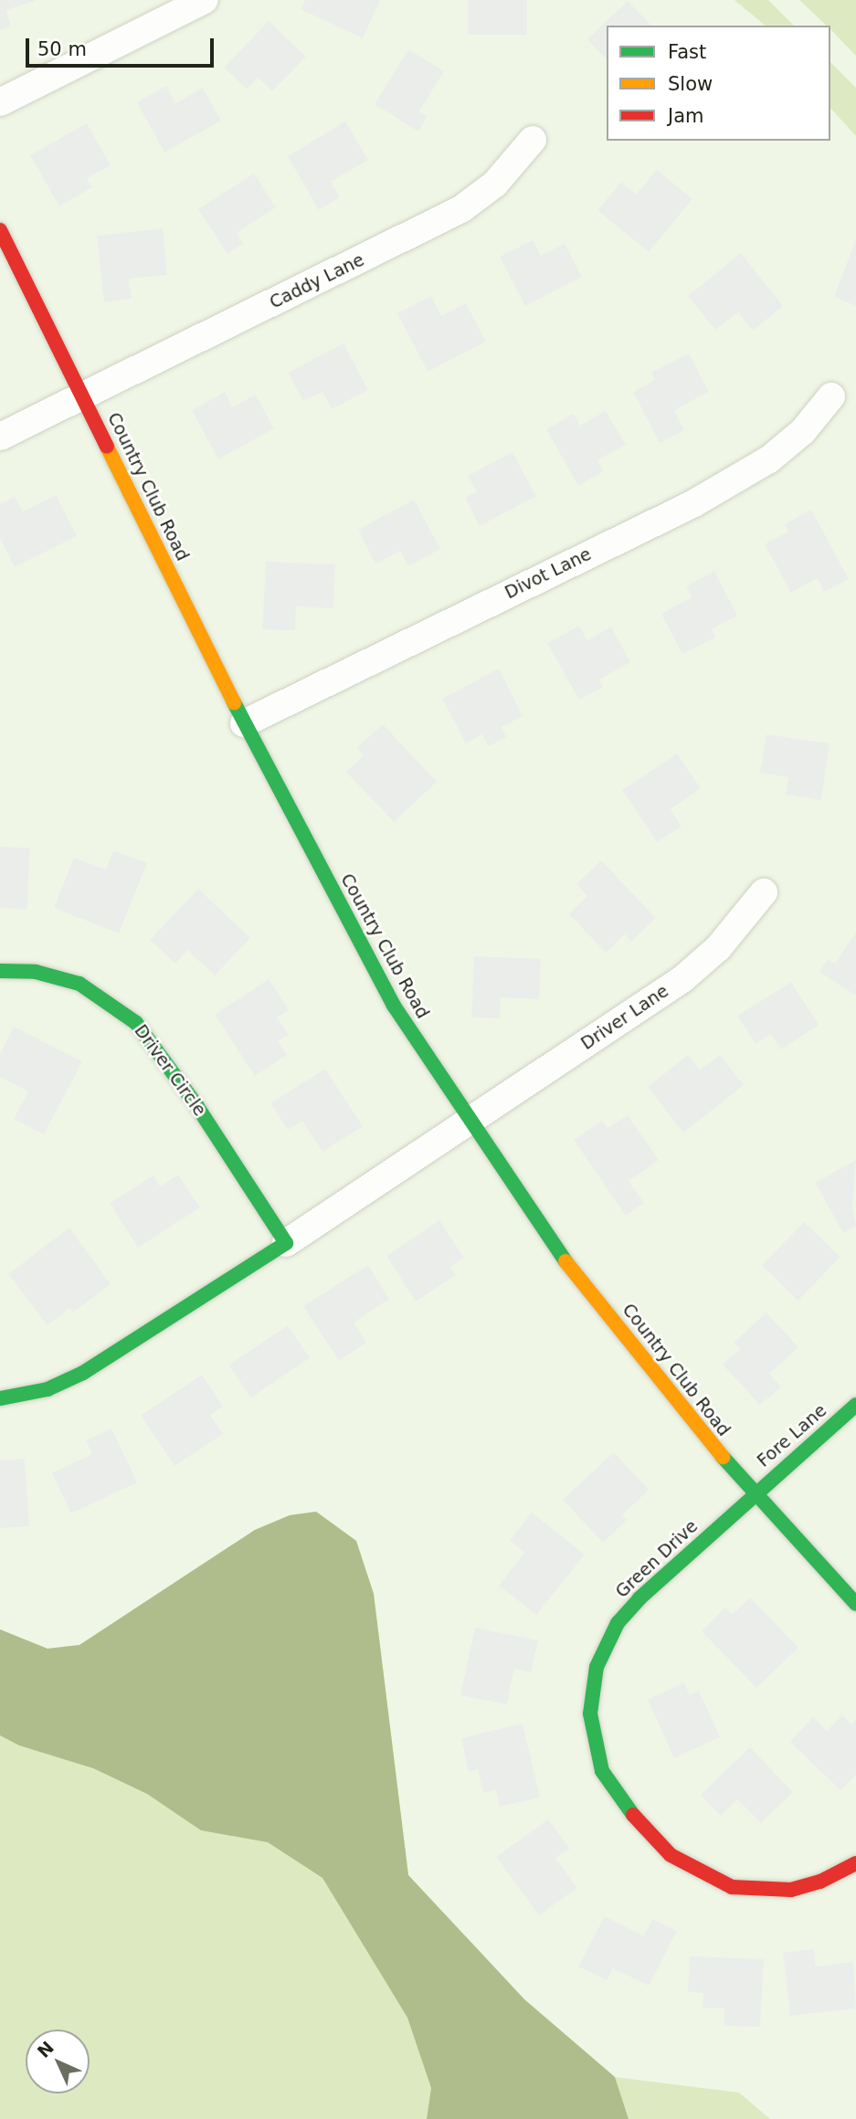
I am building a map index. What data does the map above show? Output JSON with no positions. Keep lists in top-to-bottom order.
{
  "streets": {
    "street": [
      "Caddy Lane",
      "Country Club Road",
      "Divot Lane",
      "Driver Lane",
      "Driver Circle",
      "Fore Lane",
      "Green Drive"
    ]
  },
  "crossings": [
    ["Caddy Lane", "Country Club Road"],
    ["Country Club Road", "Divot Lane"],
    ["Country Club Road", "Driver Lane"],
    ["Country Club Road", "Fore Lane"],
    ["Country Club Road", "Green Drive"],
    ["Fore Lane", "Green Drive"]
  ],
  "legend": ["Fast", "Slow", "Jam"],
  "scale_bar": "50 m",
  "north": "top left"
}
